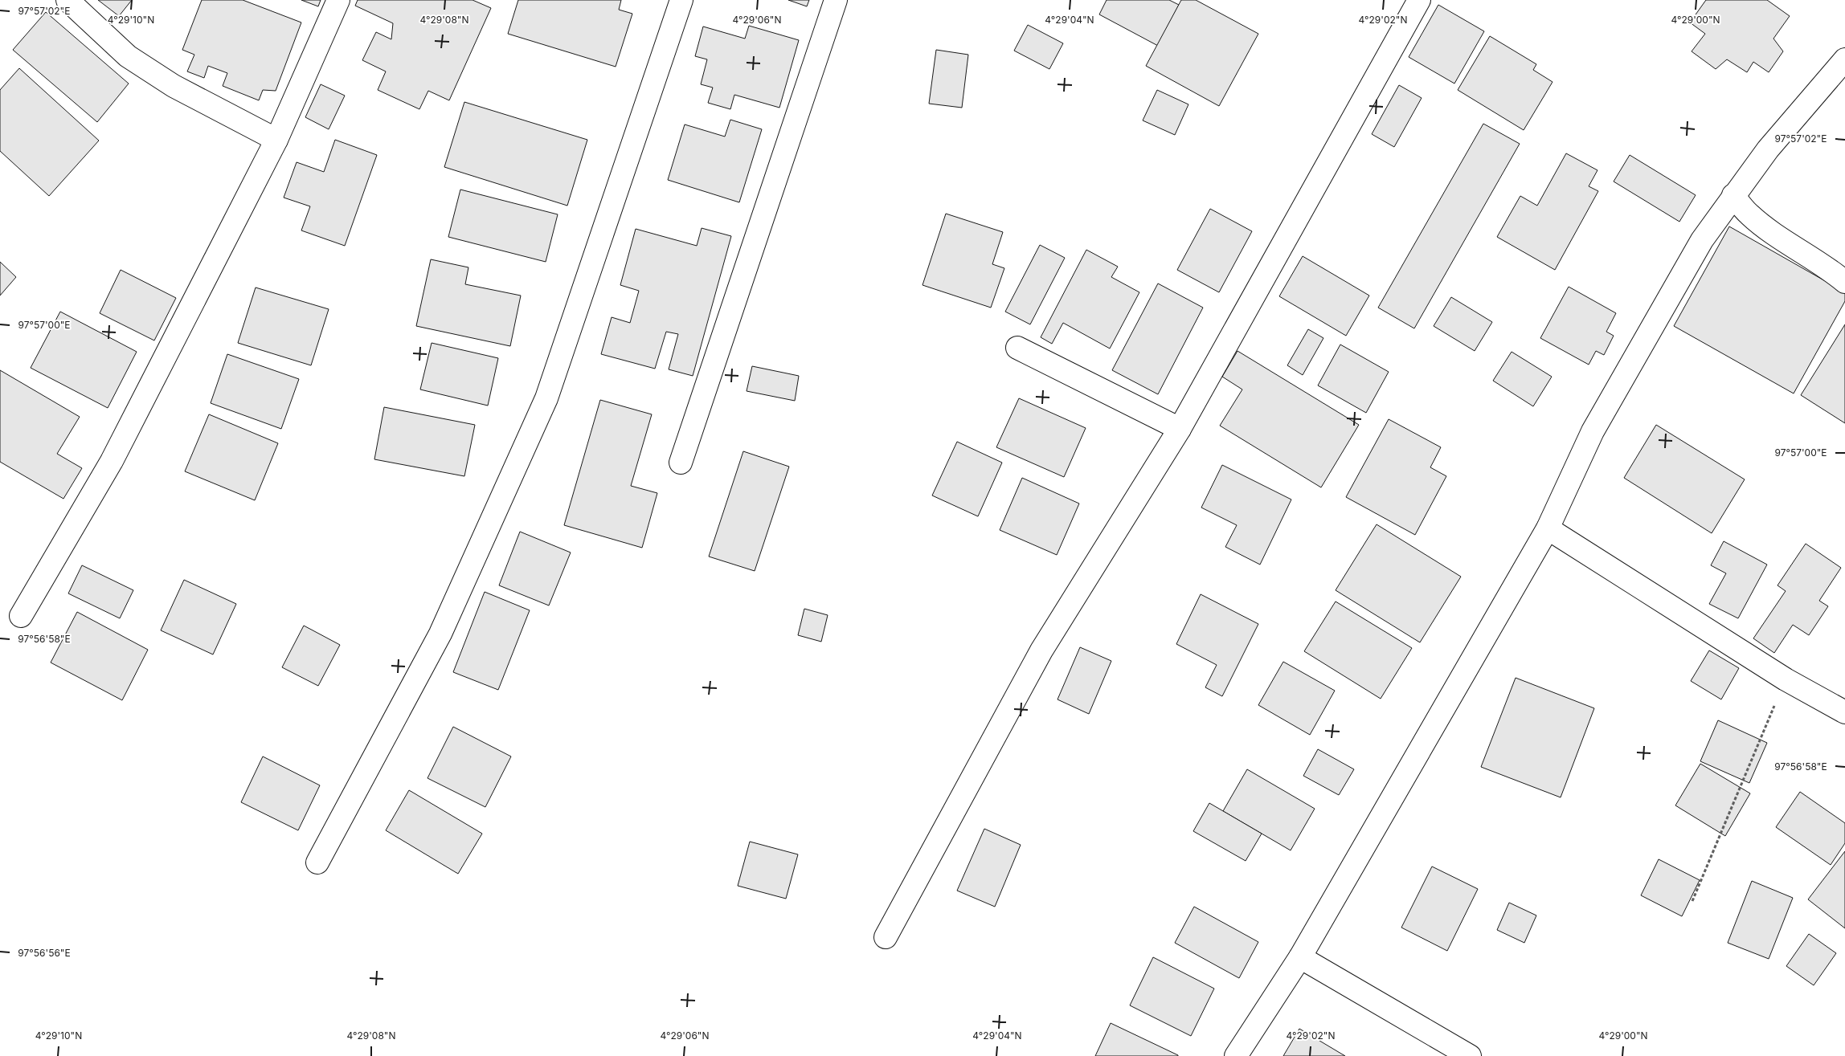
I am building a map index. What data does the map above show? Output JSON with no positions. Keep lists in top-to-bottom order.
{
  "coordinates": [
    "97°57'02\"E",
    "4°29'10\"N",
    "4°29'08\"N",
    "4°29'06\"N",
    "4°29'04\"N",
    "4°29'02\"N",
    "4°29'00\"N",
    "97°57'00\"E",
    "97°56'58\"E",
    "97°56'56\"E"
  ]
}
